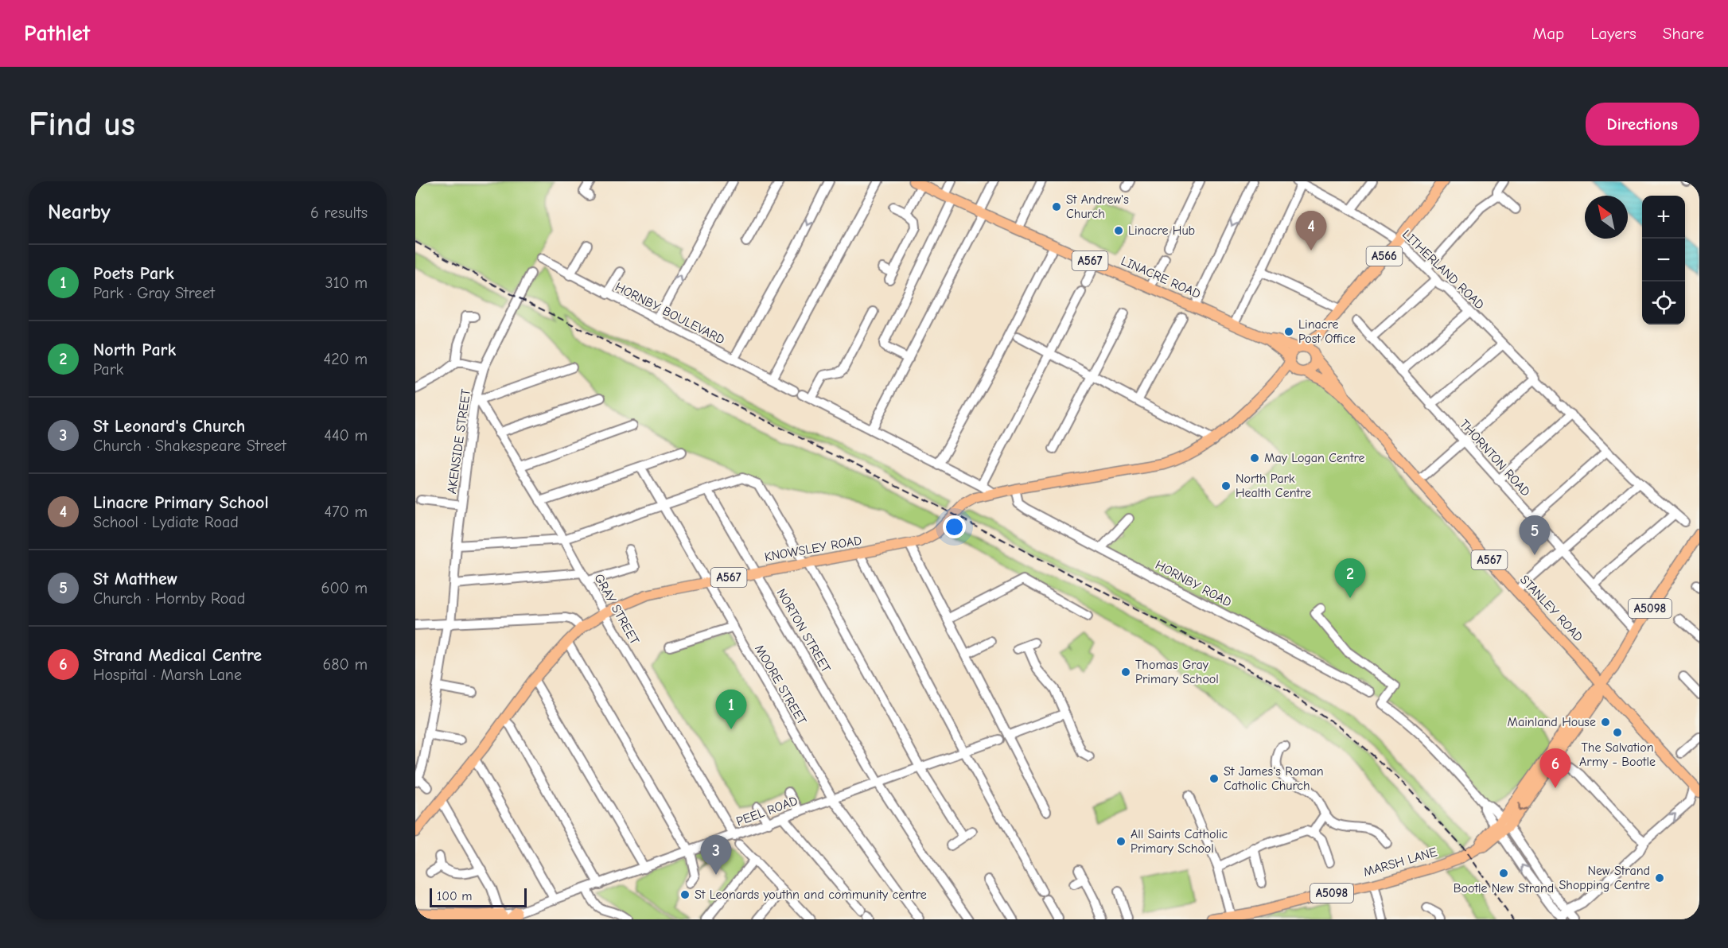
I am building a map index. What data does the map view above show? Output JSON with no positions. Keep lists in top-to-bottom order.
{
  "streets": {
    "main road": [
      "A566",
      "A567",
      "LINACRE ROAD",
      "KNOWSLEY ROAD",
      "STANLEY ROAD",
      "A5098",
      "MARSH LANE"
    ],
    "street": [
      "LITHERLAND ROAD",
      "HORNBY BOULEVARD",
      "AKENSIDE STREET",
      "THORNTON ROAD",
      "HORNBY ROAD",
      "GRAY STREET",
      "NORTON STREET",
      "MOORE STREET",
      "PEEL ROAD"
    ]
  },
  "crossings": [
    ["A566", "LITHERLAND ROAD"],
    ["A566", "LINACRE ROAD"],
    ["A566", "KNOWSLEY ROAD"],
    ["A566", "STANLEY ROAD"],
    ["LINACRE ROAD", "KNOWSLEY ROAD"],
    ["LINACRE ROAD", "STANLEY ROAD"],
    ["HORNBY BOULEVARD", "KNOWSLEY ROAD"],
    ["AKENSIDE STREET", "GRAY STREET"],
    ["THORNTON ROAD", "MARSH LANE"],
    ["KNOWSLEY ROAD", "HORNBY ROAD"],
    ["KNOWSLEY ROAD", "STANLEY ROAD"],
    ["KNOWSLEY ROAD", "GRAY STREET"],
    ["KNOWSLEY ROAD", "NORTON STREET"],
    ["KNOWSLEY ROAD", "MOORE STREET"],
    ["STANLEY ROAD", "MARSH LANE"],
    ["GRAY STREET", "PEEL ROAD"],
    ["NORTON STREET", "PEEL ROAD"],
    ["MOORE STREET", "PEEL ROAD"]
  ],
  "places": [
    "St Andrew's Church",
    "Linacre Hub",
    "Linacre Post Office",
    "May Logan Centre",
    "North Park Health Centre",
    "Thomas Gray Primary School",
    "Mainland House",
    "The Salvation Army - Bootle",
    "St James's Roman Catholic Church",
    "All Saints Catholic Primary School",
    "Bootle New Strand",
    "New Strand Shopping Centre",
    "St Leonards youthn and community centre"
  ],
  "scale_bar": "100 m",
  "north": "top left",
  "page": {
    "header": "Pathlet",
    "nav": ["Map", "Layers", "Share"],
    "buttons": "Directions",
    "title": "Find us",
    "heading": ["Nearby", "6 results"],
    "map_buttons": ["+", "−"],
    "pins": [
      "4",
      "5",
      "2",
      "1",
      "6",
      "3"
    ],
    "list": [
      {
        "mark": "1",
        "name": "Poets Park",
        "note": "Park · Gray Street",
        "value": "310 m"
      },
      {
        "mark": "2",
        "name": "North Park",
        "note": "Park",
        "value": "420 m"
      },
      {
        "mark": "3",
        "name": "St Leonard's Church",
        "note": "Church · Shakespeare Street",
        "value": "440 m"
      },
      {
        "mark": "4",
        "name": "Linacre Primary School",
        "note": "School · Lydiate Road",
        "value": "470 m"
      },
      {
        "mark": "5",
        "name": "St Matthew",
        "note": "Church · Hornby Road",
        "value": "600 m"
      },
      {
        "mark": "6",
        "name": "Strand Medical Centre",
        "note": "Hospital · Marsh Lane",
        "value": "680 m"
      }
    ],
    "scale": "100 m"
  }
}
